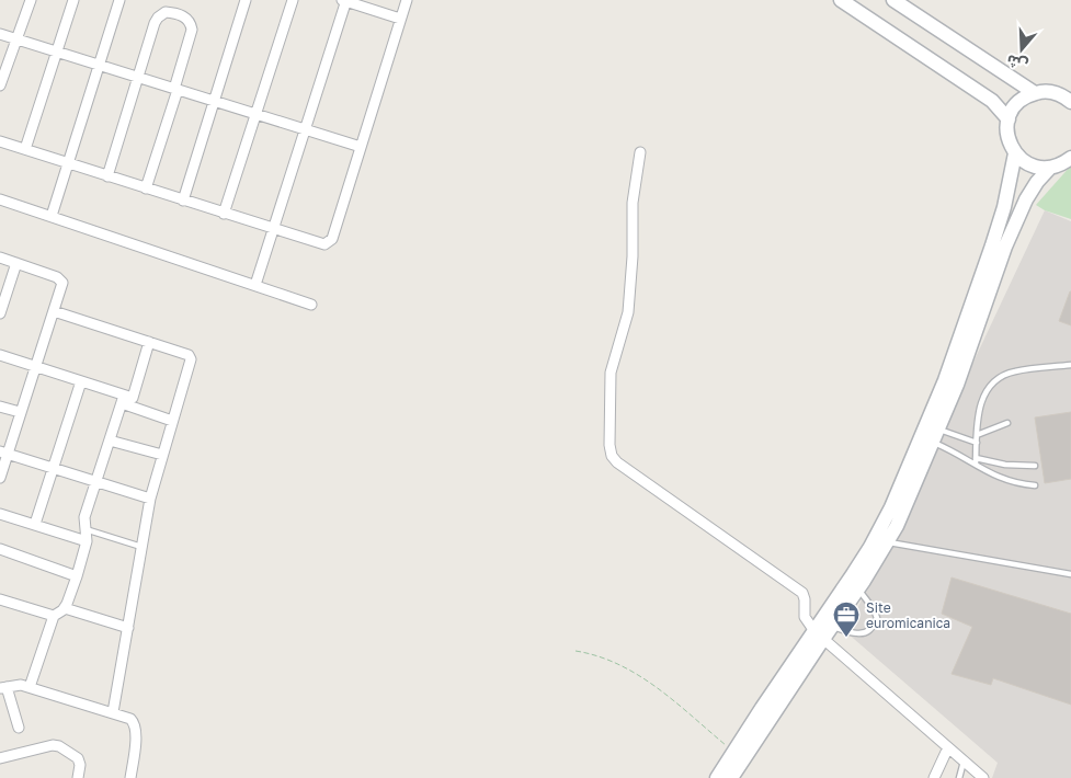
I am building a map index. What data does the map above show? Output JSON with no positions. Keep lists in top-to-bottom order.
{
  "places": {
    "office": ["Site euromicanica"]
  },
  "north": "bottom"
}
